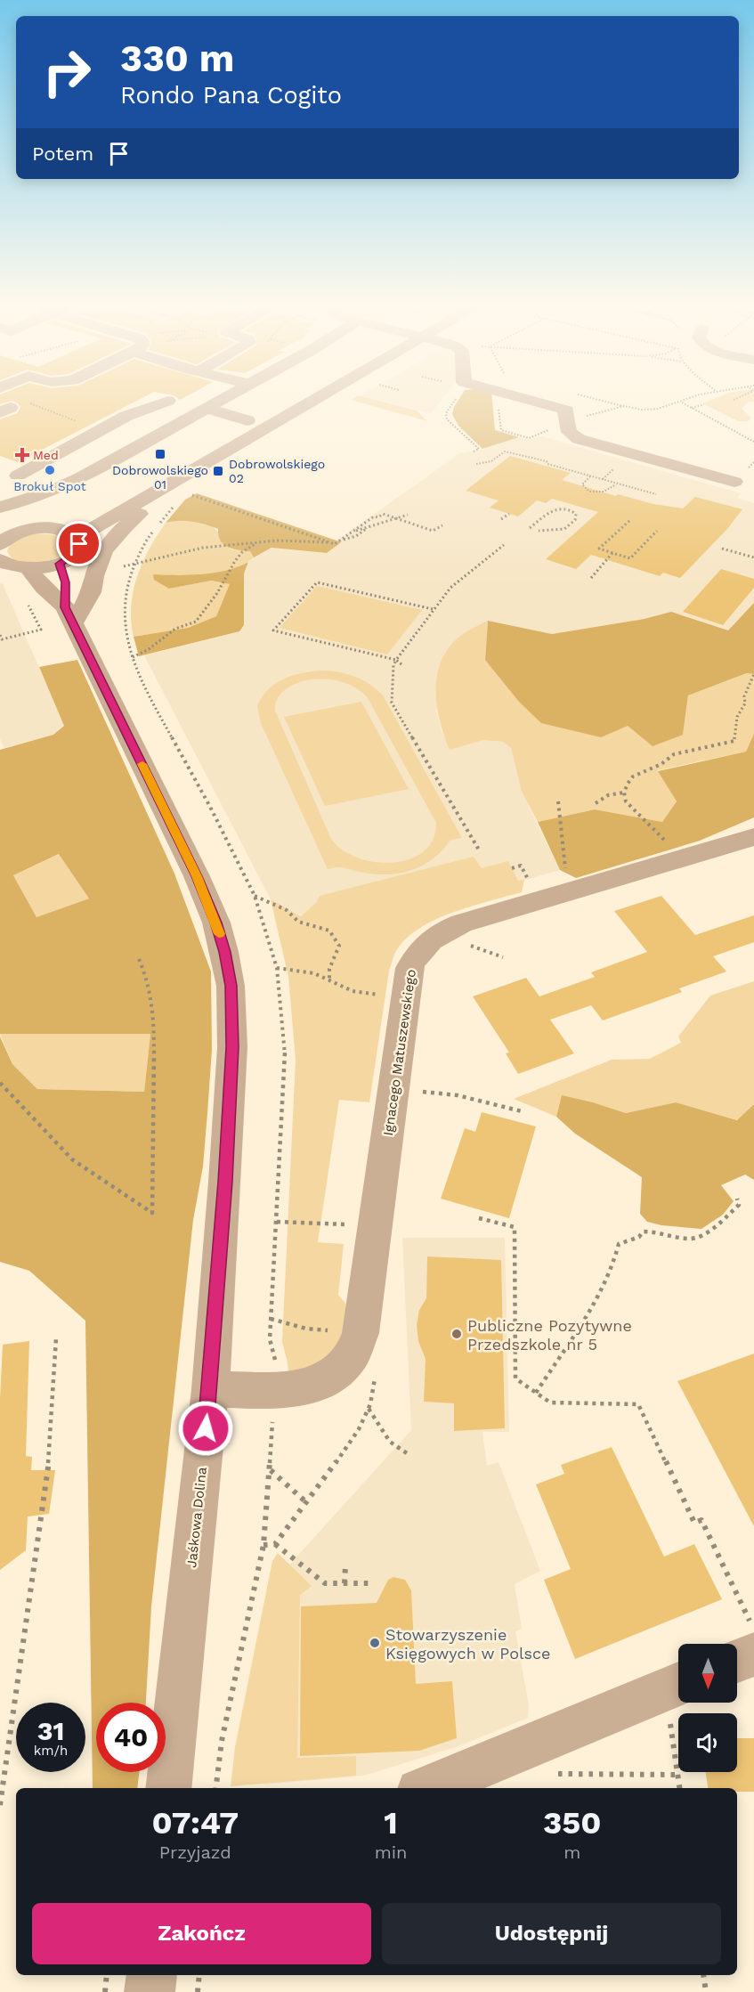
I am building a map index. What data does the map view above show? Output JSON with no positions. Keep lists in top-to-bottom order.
{
  "streets": {
    "street": ["Ignacego Matuszewskiego", "Jaśkowa Dolina"]
  },
  "crossings": [
    ["Ignacego Matuszewskiego", "Jaśkowa Dolina"]
  ],
  "places": {
    "transit": ["Dobrowolskiego 01", "Dobrowolskiego 02"],
    "health": ["Med"],
    "other": ["Brokuł Spot", "Publiczne Pozytywne Przedszkole nr 5", "Stowarzyszenie Księgowych w Polsce"]
  },
  "north": "bottom",
  "page": {
    "turn": ["330 m", "Rondo Pana Cogito"],
    "then": "Potem",
    "speed": "31 km/h",
    "limit": "40",
    "eta": [
      "07:47",
      "Przyjazd",
      "1",
      "min",
      "350",
      "m"
    ],
    "buttons": ["Zakończ", "Udostępnij"]
  }
}
